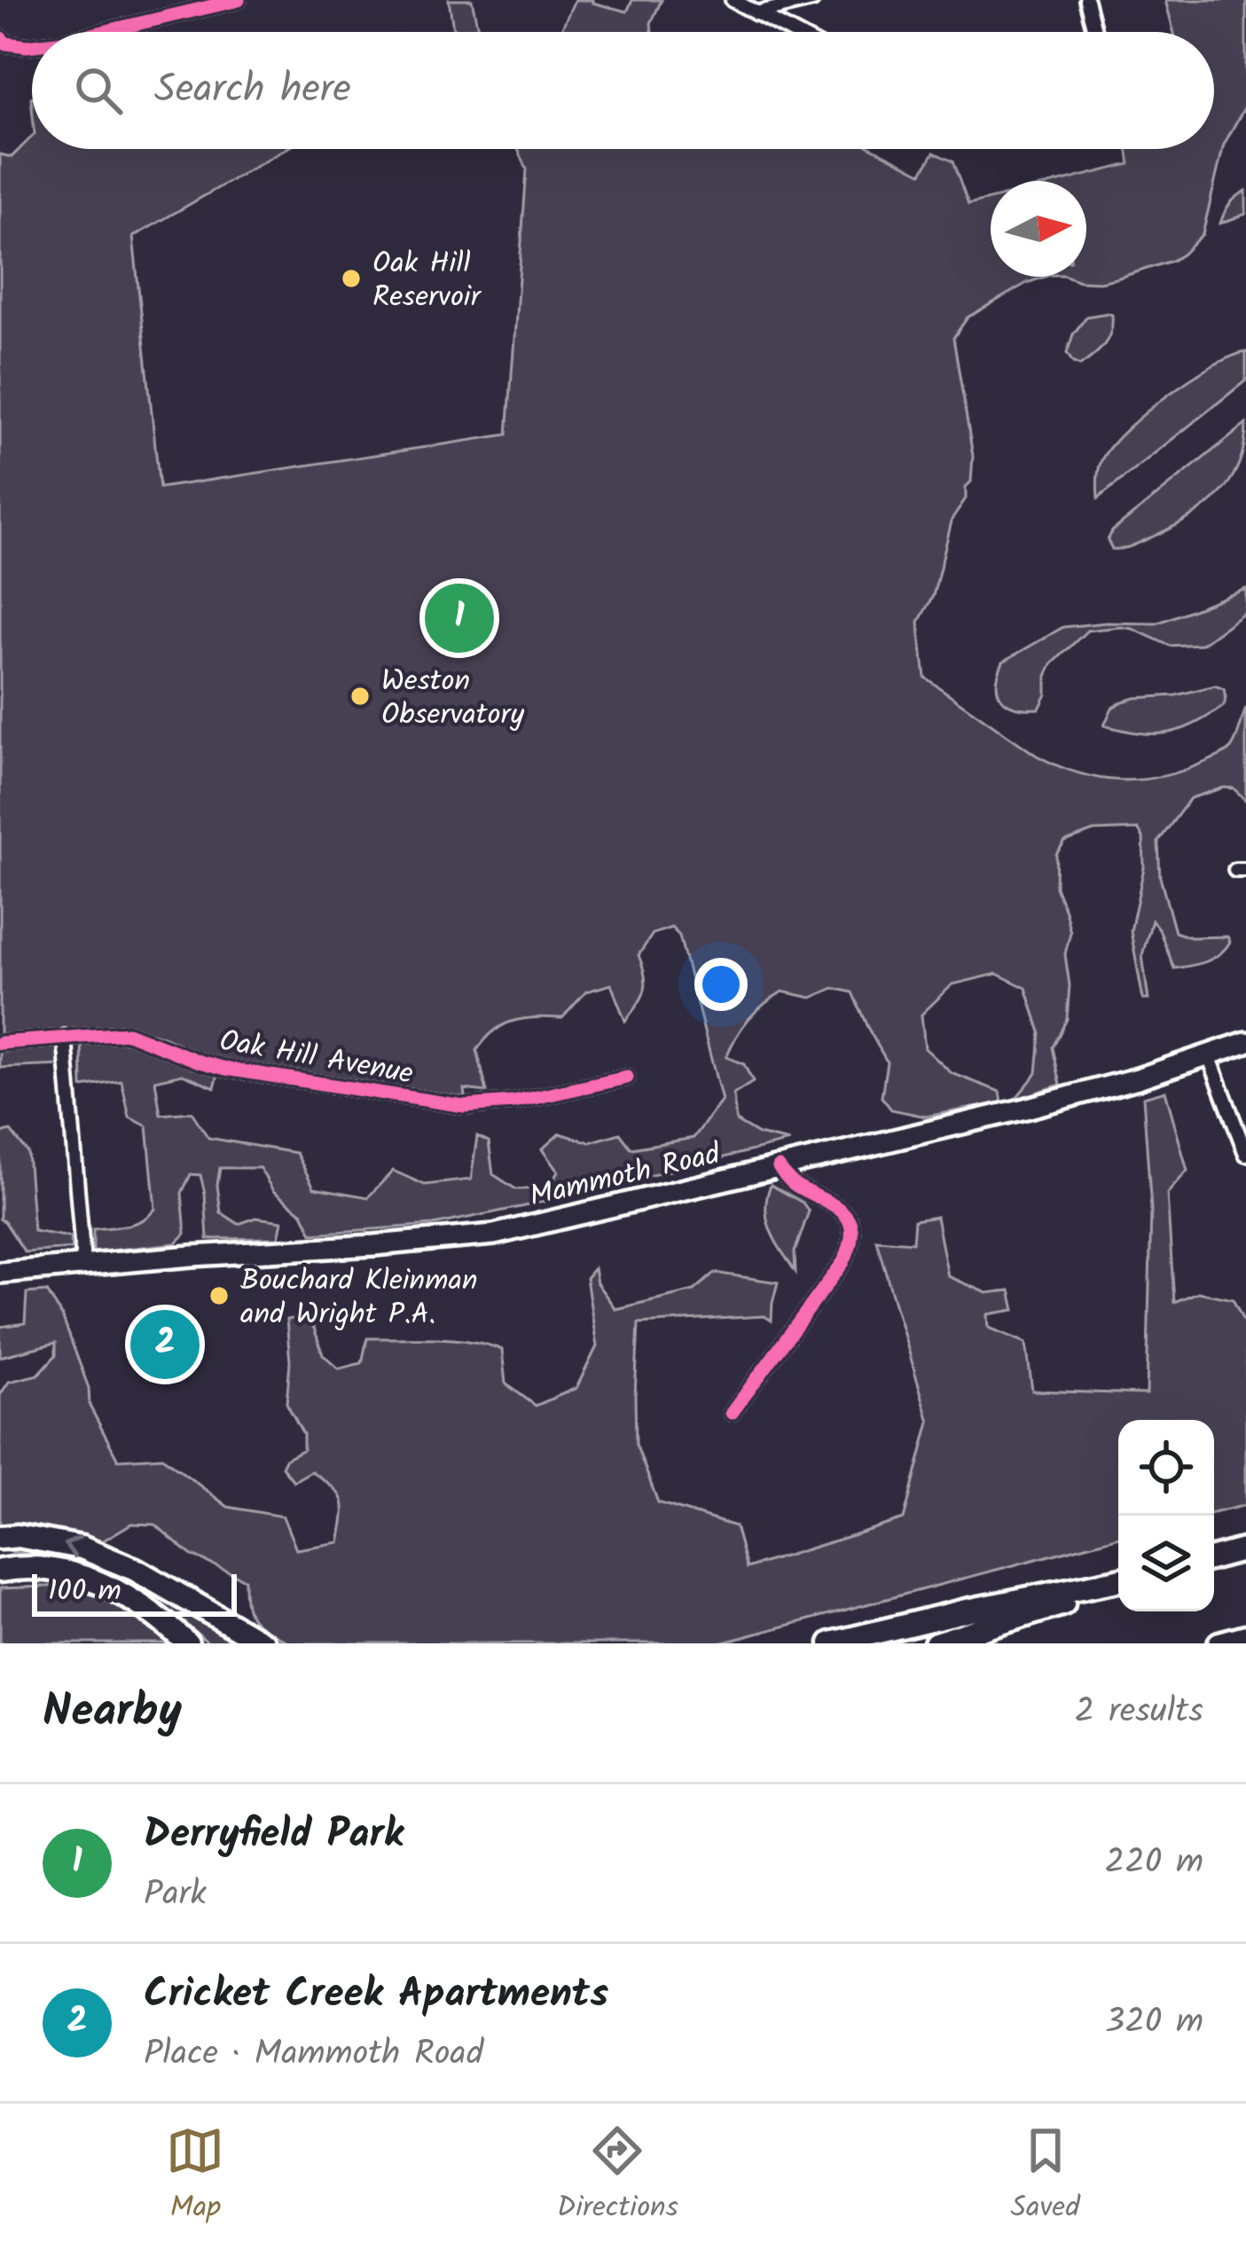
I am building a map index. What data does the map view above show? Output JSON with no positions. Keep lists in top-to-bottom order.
{
  "streets": {
    "main road": ["Mammoth Road"],
    "street": ["Oak Hill Avenue"]
  },
  "places": ["Oak Hill Reservoir", "Weston Observatory", "Bouchard Kleinman and Wright P.A."],
  "scale_bar": "100 m",
  "north": "right",
  "page": {
    "search": "Search here",
    "pins": ["1", "2"],
    "scale": "100 m",
    "heading": ["Nearby", "2 results"],
    "list": [
      {
        "mark": "1",
        "name": "Derryfield Park",
        "note": "Park",
        "value": "220 m"
      },
      {
        "mark": "2",
        "name": "Cricket Creek Apartments",
        "note": "Place · Mammoth Road",
        "value": "320 m"
      }
    ],
    "nav": ["Map", "Directions", "Saved"]
  }
}
